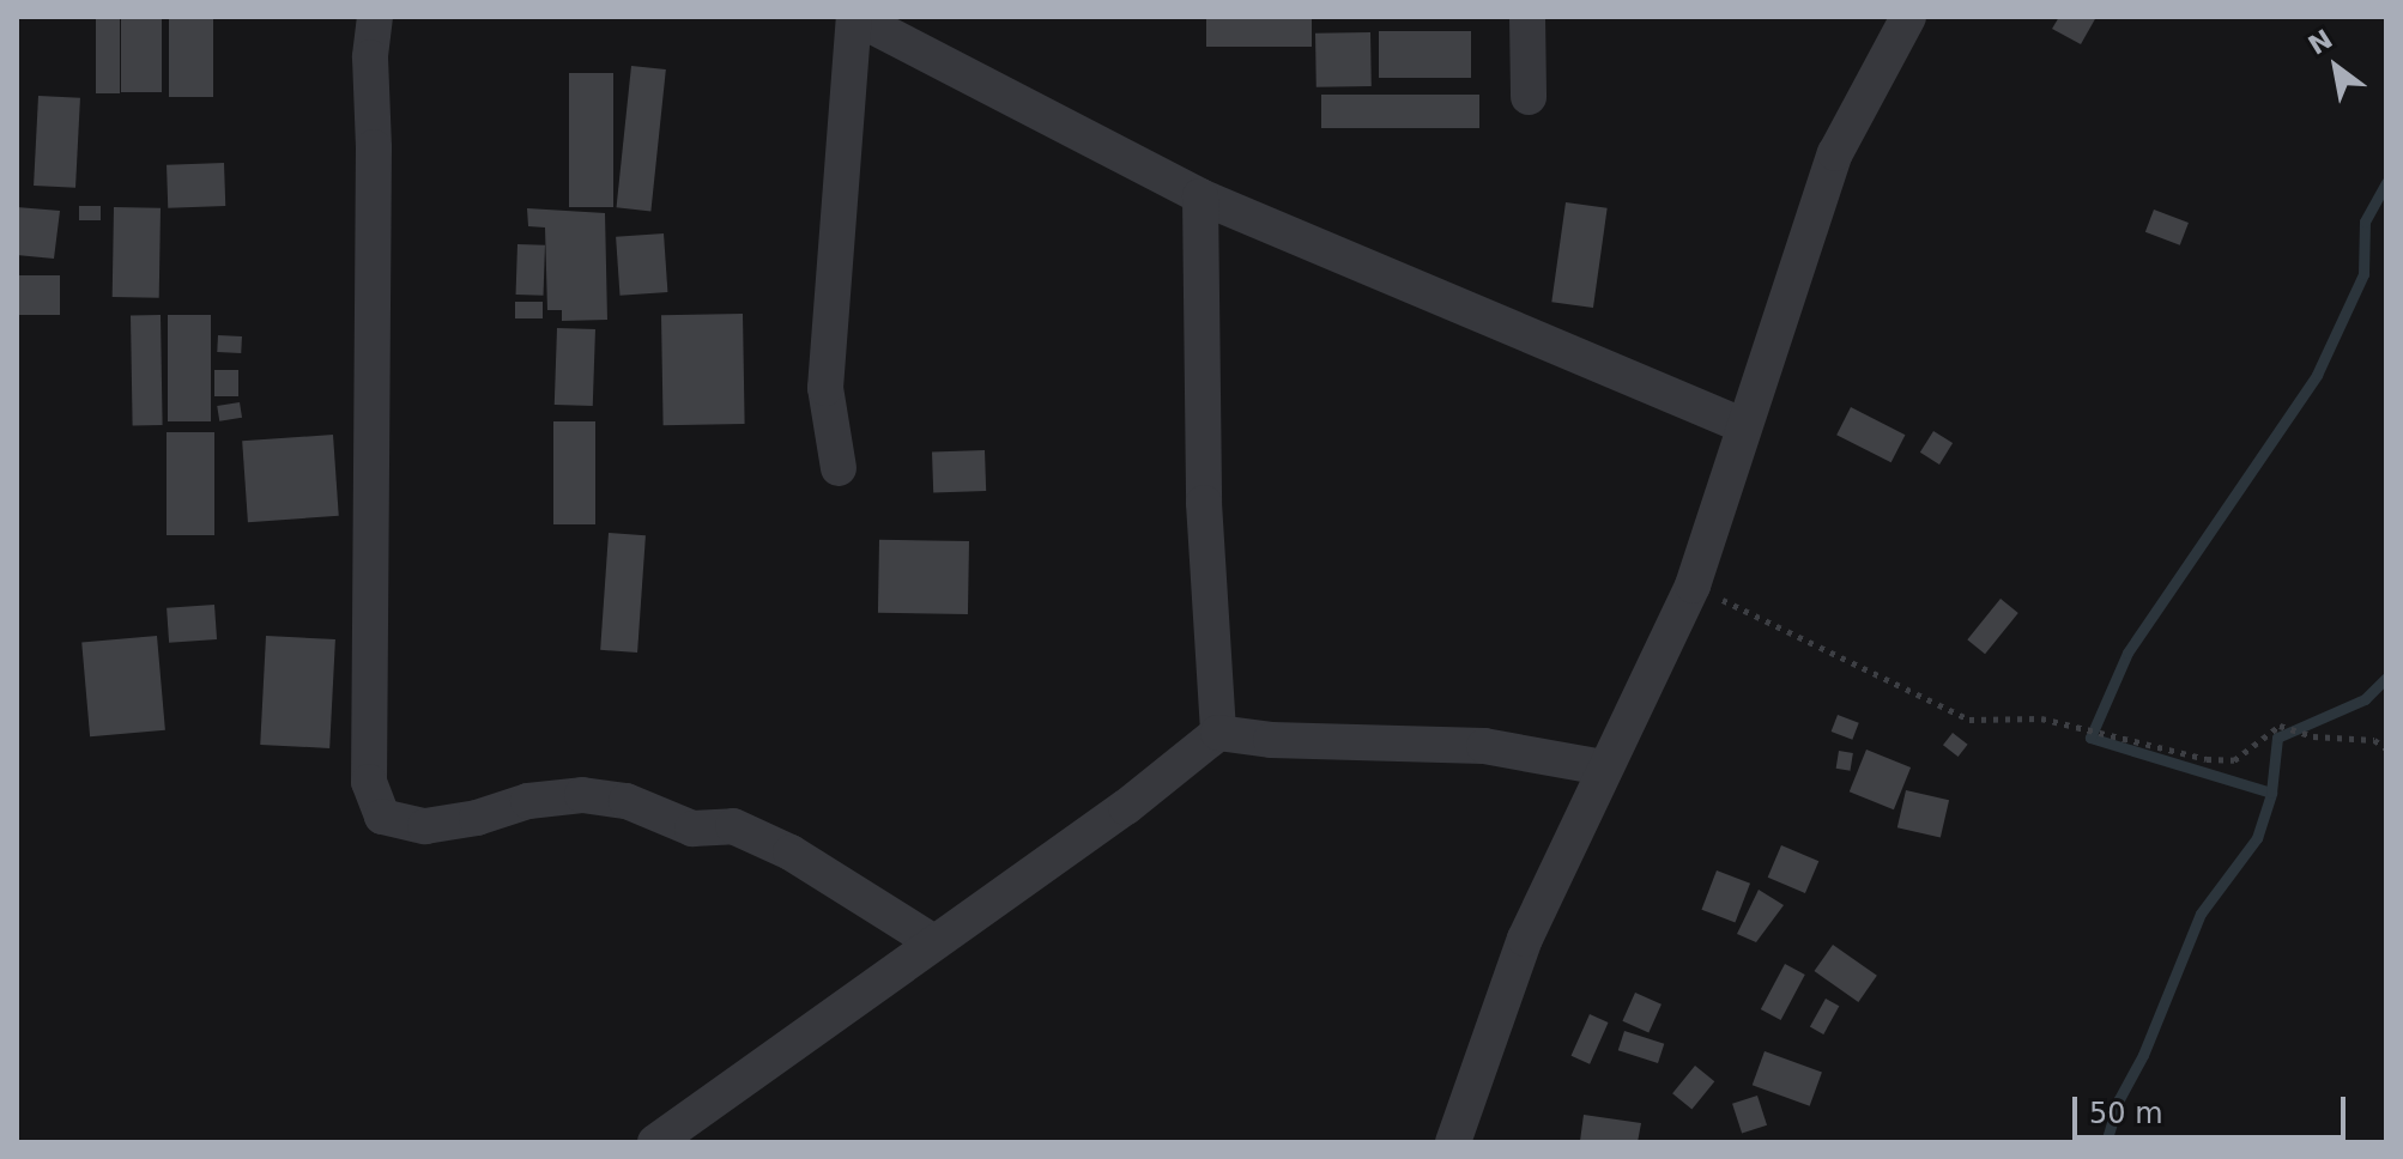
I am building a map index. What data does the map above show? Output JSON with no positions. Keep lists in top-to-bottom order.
{
  "scale_bar": "50 m",
  "north": "top left"
}
